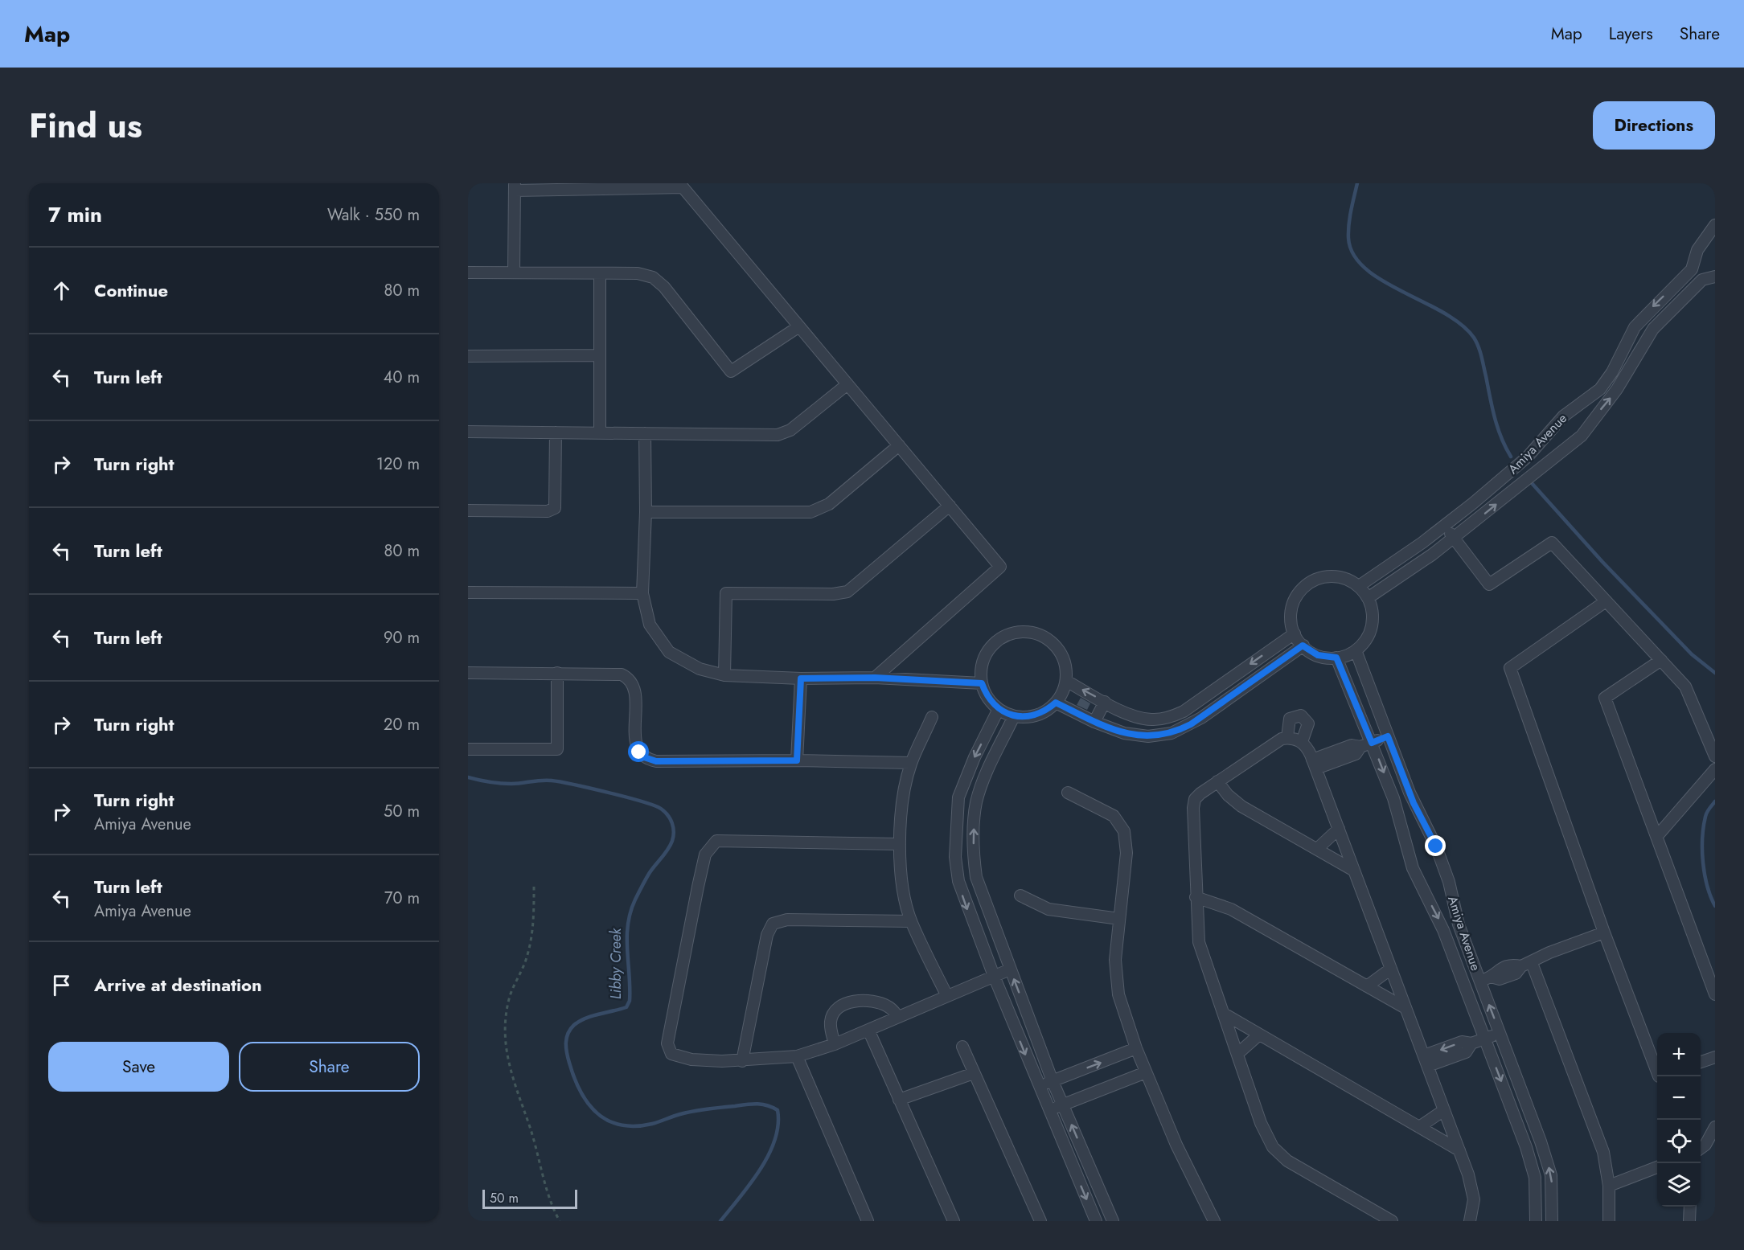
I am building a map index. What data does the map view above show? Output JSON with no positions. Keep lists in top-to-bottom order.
{
  "streets": {
    "street": ["Amiya Avenue"]
  },
  "water": ["Libby Creek"],
  "scale_bar": "50 m",
  "page": {
    "header": "Map",
    "nav": ["Map", "Layers", "Share"],
    "title": "Find us",
    "buttons": [
      "Directions",
      ["Save", "Share"]
    ],
    "heading": ["7 min", "Walk · 550 m"],
    "list": [
      ["Continue", "80 m"],
      ["Turn left", "40 m"],
      ["Turn right", "120 m"],
      ["Turn left", "80 m"],
      ["Turn left", "90 m"],
      ["Turn right", "20 m"],
      ["Turn right", "Amiya Avenue", "50 m"],
      ["Turn left", "Amiya Avenue", "70 m"],
      "Arrive at destination"
    ],
    "map_buttons": ["+", "−"],
    "scale": "50 m"
  }
}
